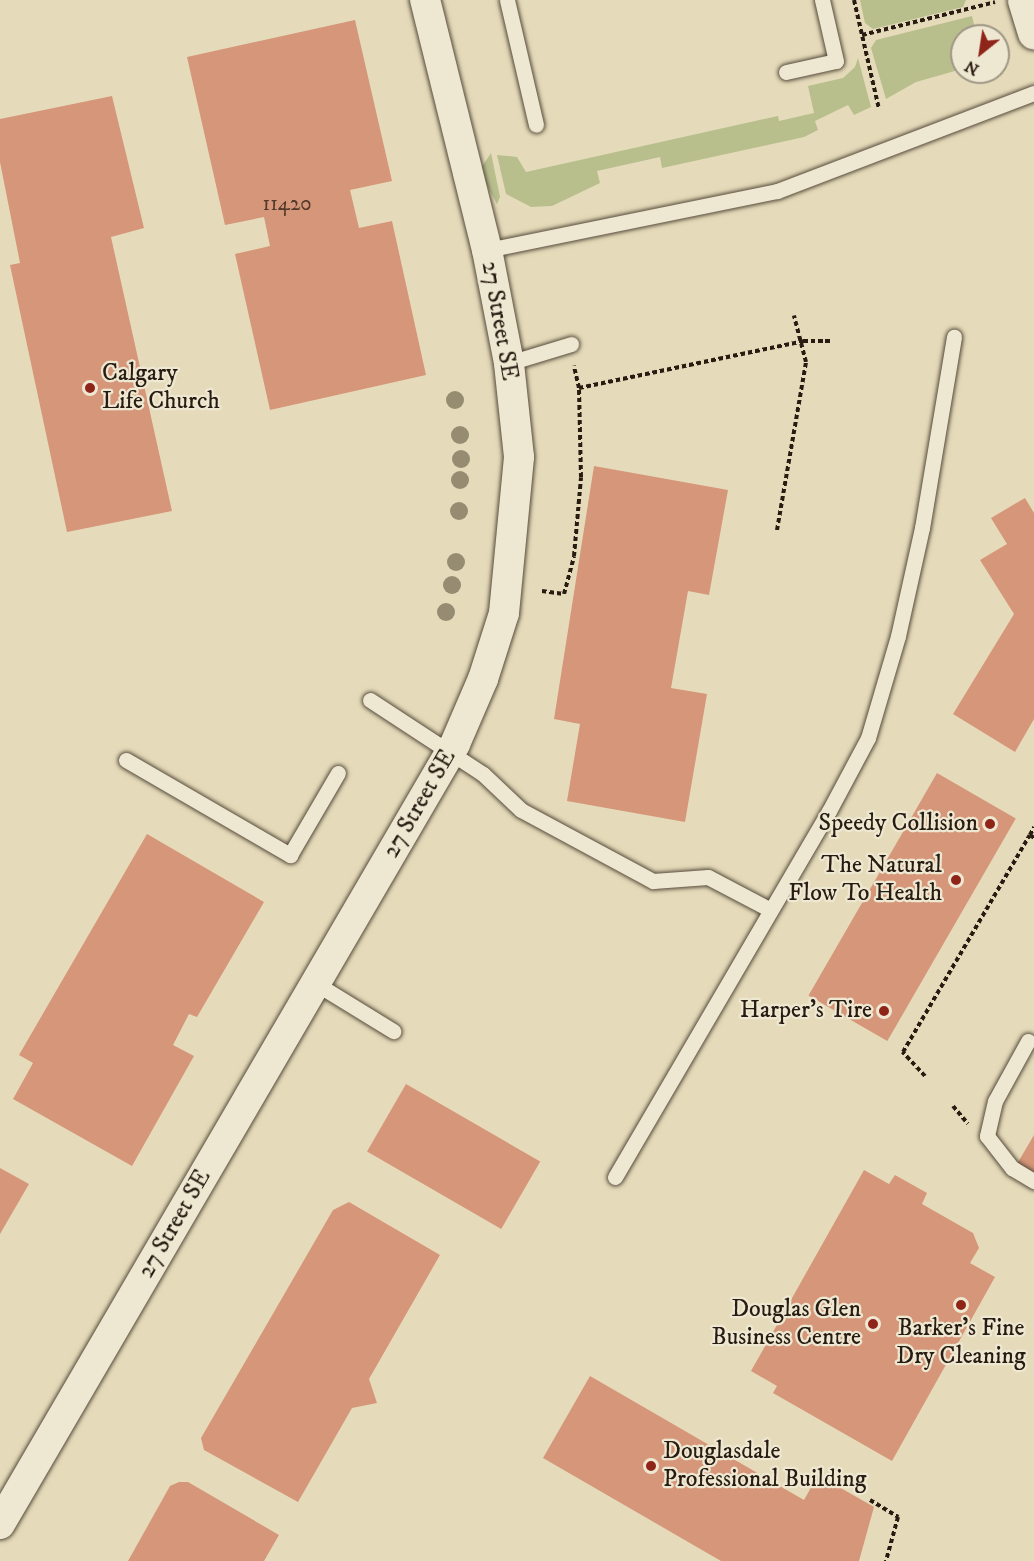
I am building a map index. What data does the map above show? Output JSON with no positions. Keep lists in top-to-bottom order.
{
  "streets": {
    "street": ["27 Street SE"]
  },
  "places": [
    "Calgary Life Church",
    "Speedy Collision",
    "The Natural Flow To Health",
    "Harper's Tire",
    "Barker's Fine Dry Cleaning",
    "Douglas Glen Business Centre",
    "Douglasdale Professional Building"
  ],
  "house_numbers": ["11420"],
  "north": "bottom left"
}
